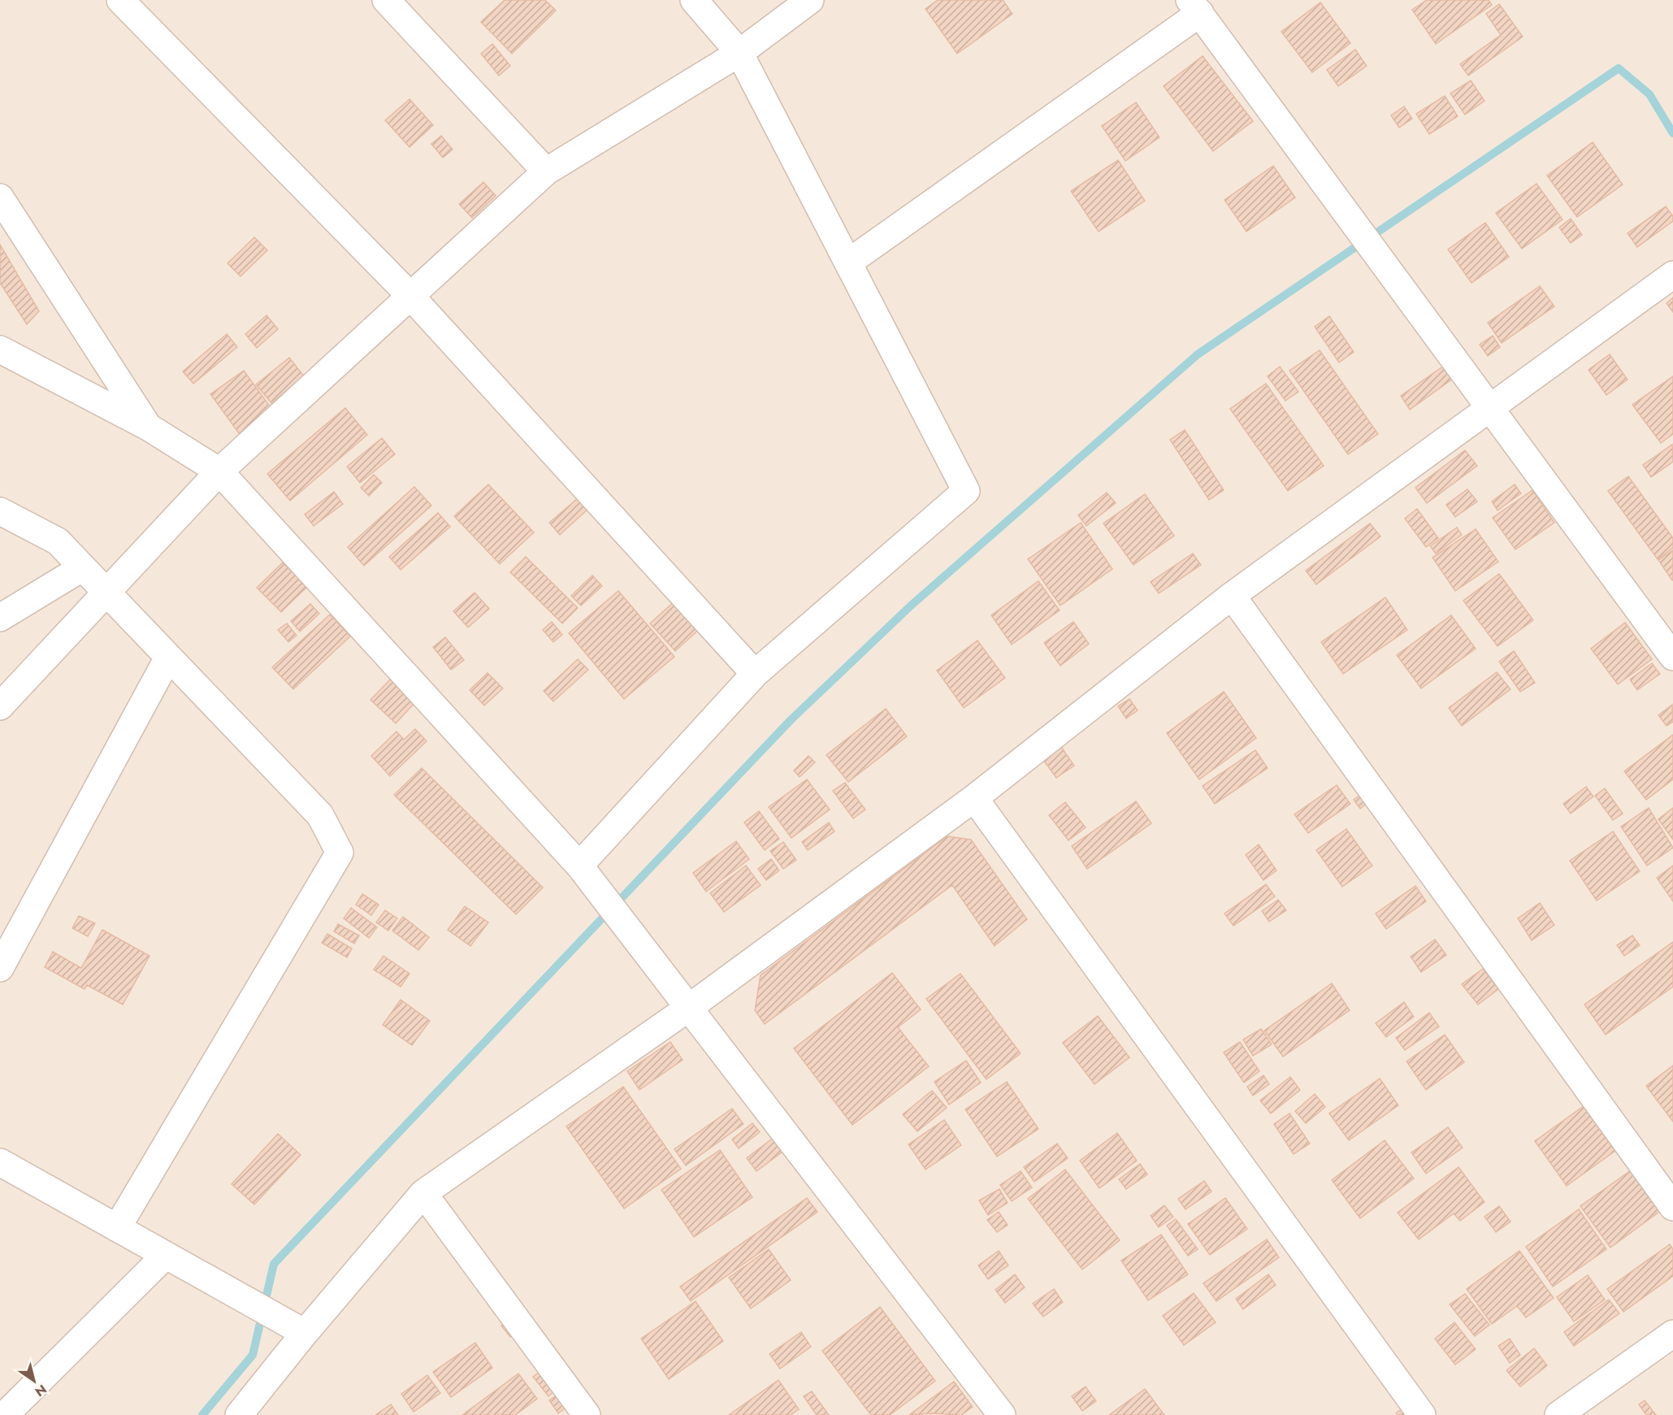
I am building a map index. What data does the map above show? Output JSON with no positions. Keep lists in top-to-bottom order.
{
  "north": "bottom right"
}
